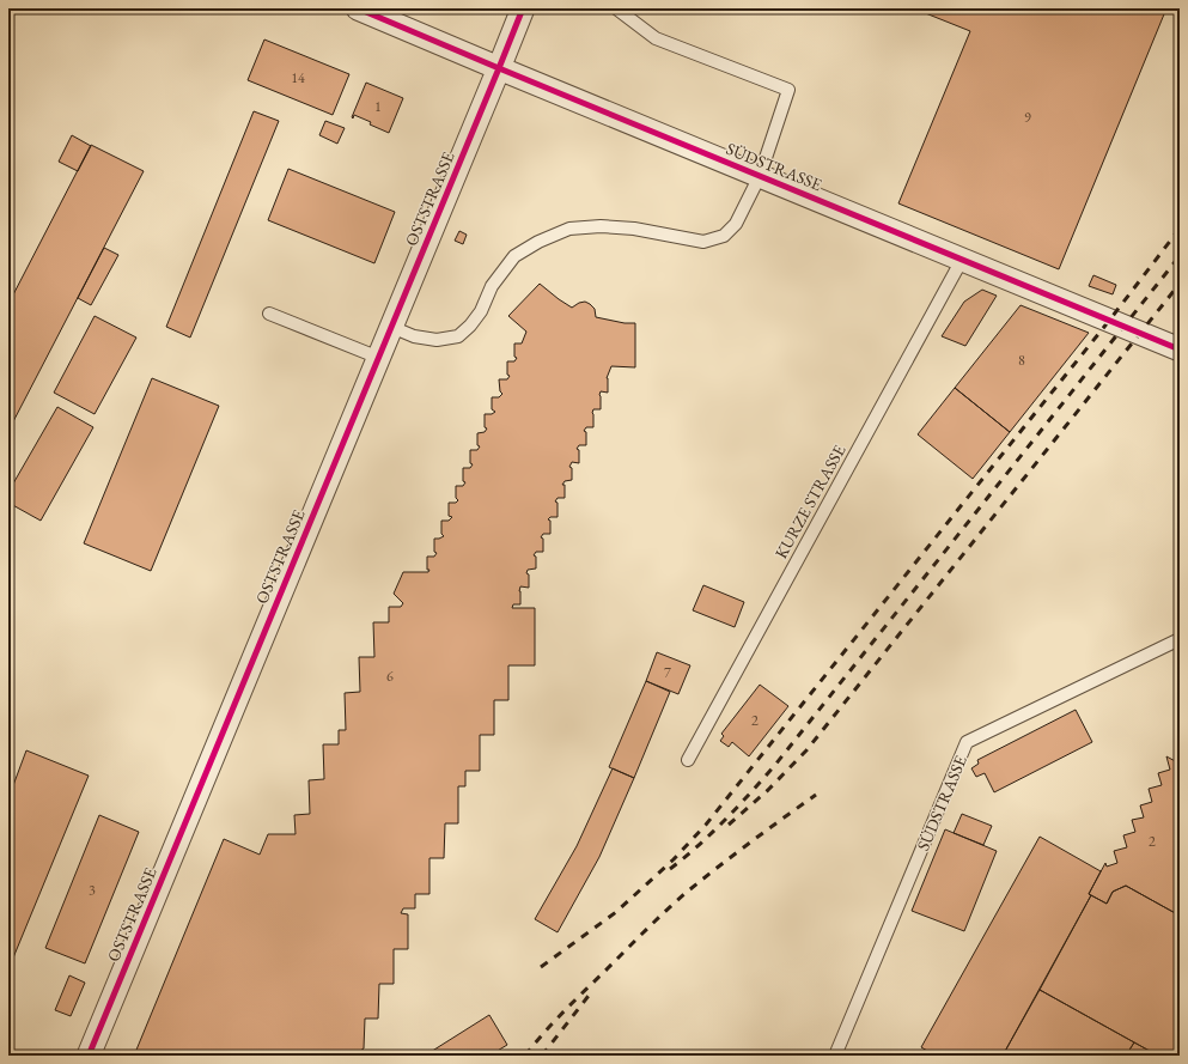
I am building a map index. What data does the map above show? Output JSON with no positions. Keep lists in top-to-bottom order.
{
  "streets": {
    "street": ["SÜDSTRASSE", "OSTSTRASSE"],
    "lane": ["KURZE STRASSE"]
  },
  "crossings": [
    ["SÜDSTRASSE", "OSTSTRASSE"],
    ["SÜDSTRASSE", "KURZE STRASSE"]
  ],
  "house_numbers": [
    "14",
    "1",
    "9",
    "8",
    "7",
    "6",
    "2",
    "2",
    "3"
  ]
}
